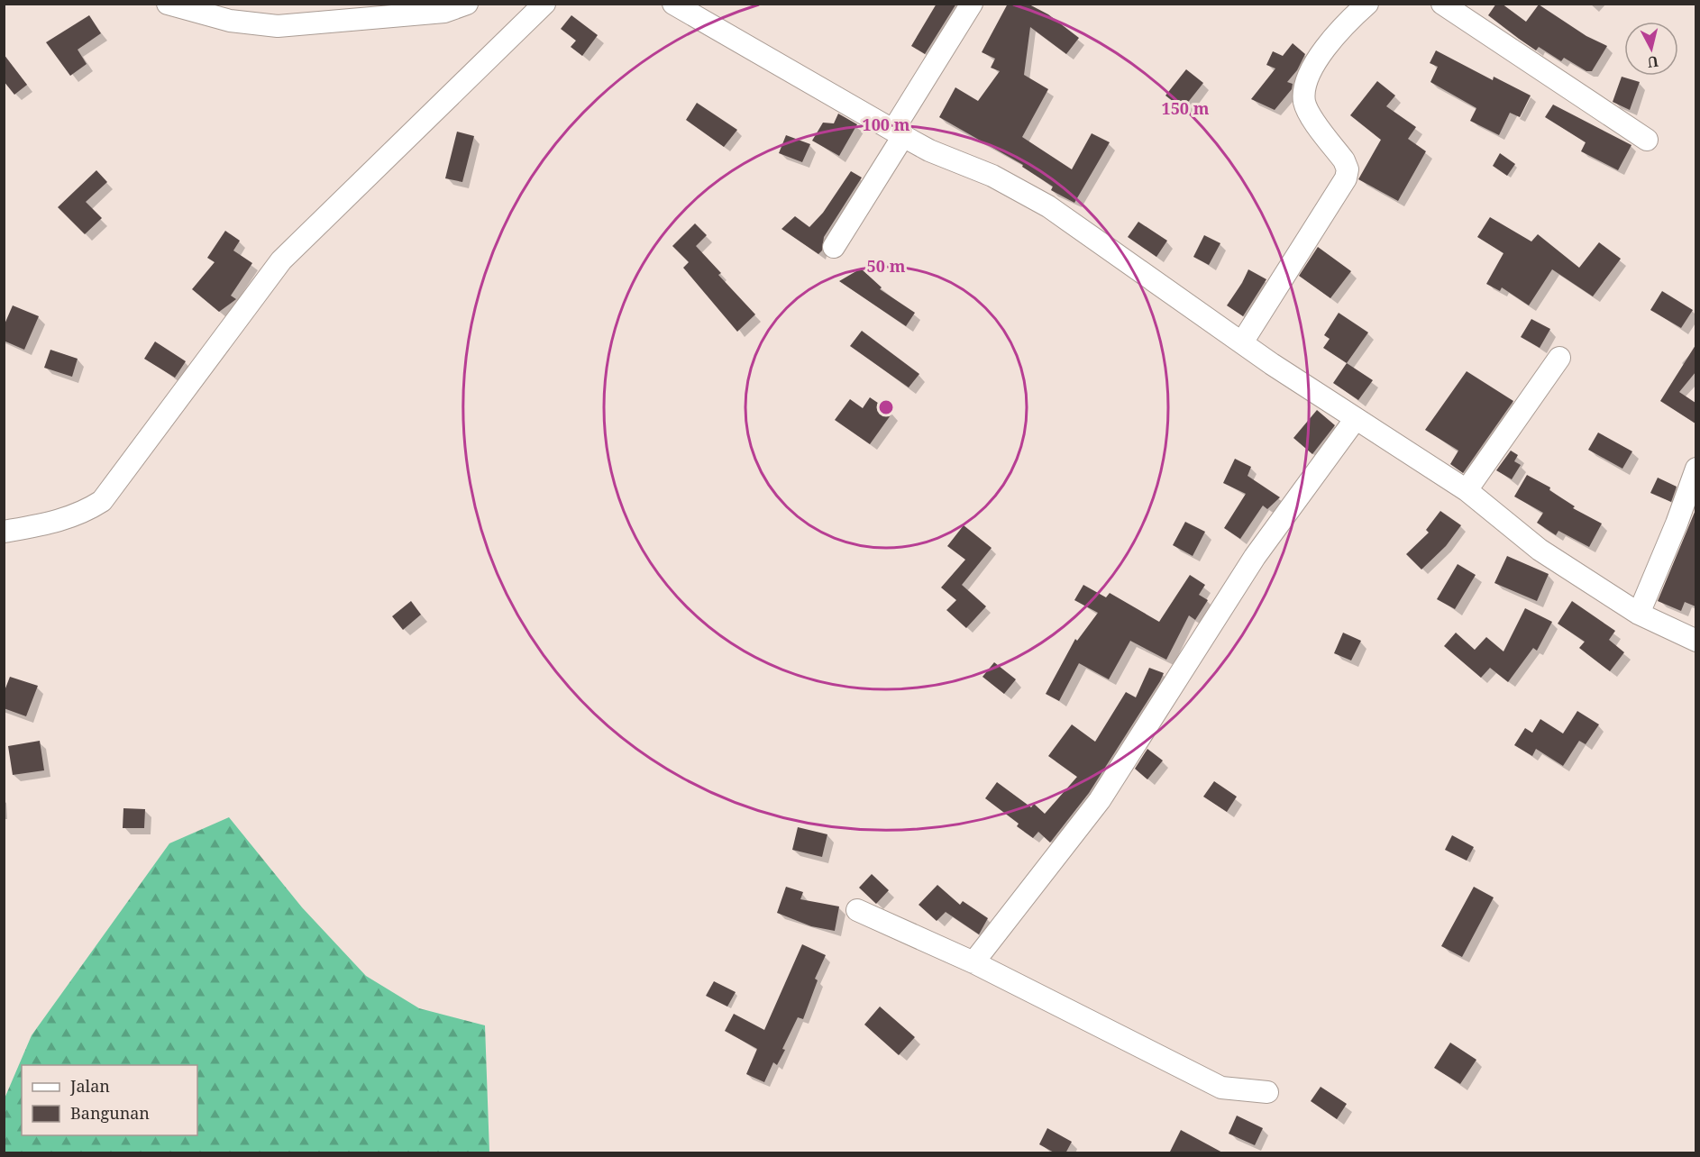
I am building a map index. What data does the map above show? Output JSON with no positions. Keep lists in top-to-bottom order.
{
  "legend": ["Jalan", "Bangunan"],
  "north": "bottom",
  "rings": ["150 m", "100 m", "50 m"]
}
